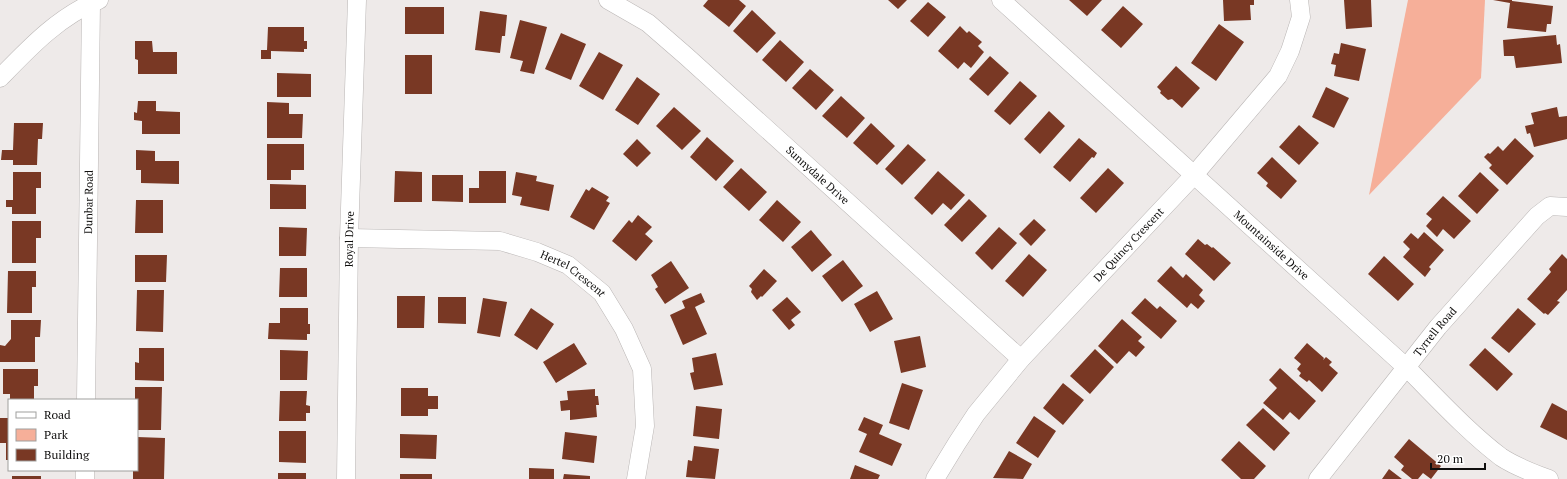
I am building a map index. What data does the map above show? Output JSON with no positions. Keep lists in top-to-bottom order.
{
  "streets": {
    "street": [
      "Sunnydale Drive",
      "Dunbar Road",
      "Royal Drive",
      "De Quincy Crescent",
      "Mountainside Drive",
      "Hertel Crescent",
      "Tyrrell Road"
    ]
  },
  "crossings": [
    ["Sunnydale Drive", "De Quincy Crescent"],
    ["Royal Drive", "Hertel Crescent"],
    ["De Quincy Crescent", "Mountainside Drive"],
    ["Mountainside Drive", "Tyrrell Road"]
  ],
  "legend": ["Road", "Park", "Building"],
  "scale_bar": "20 m"
}
